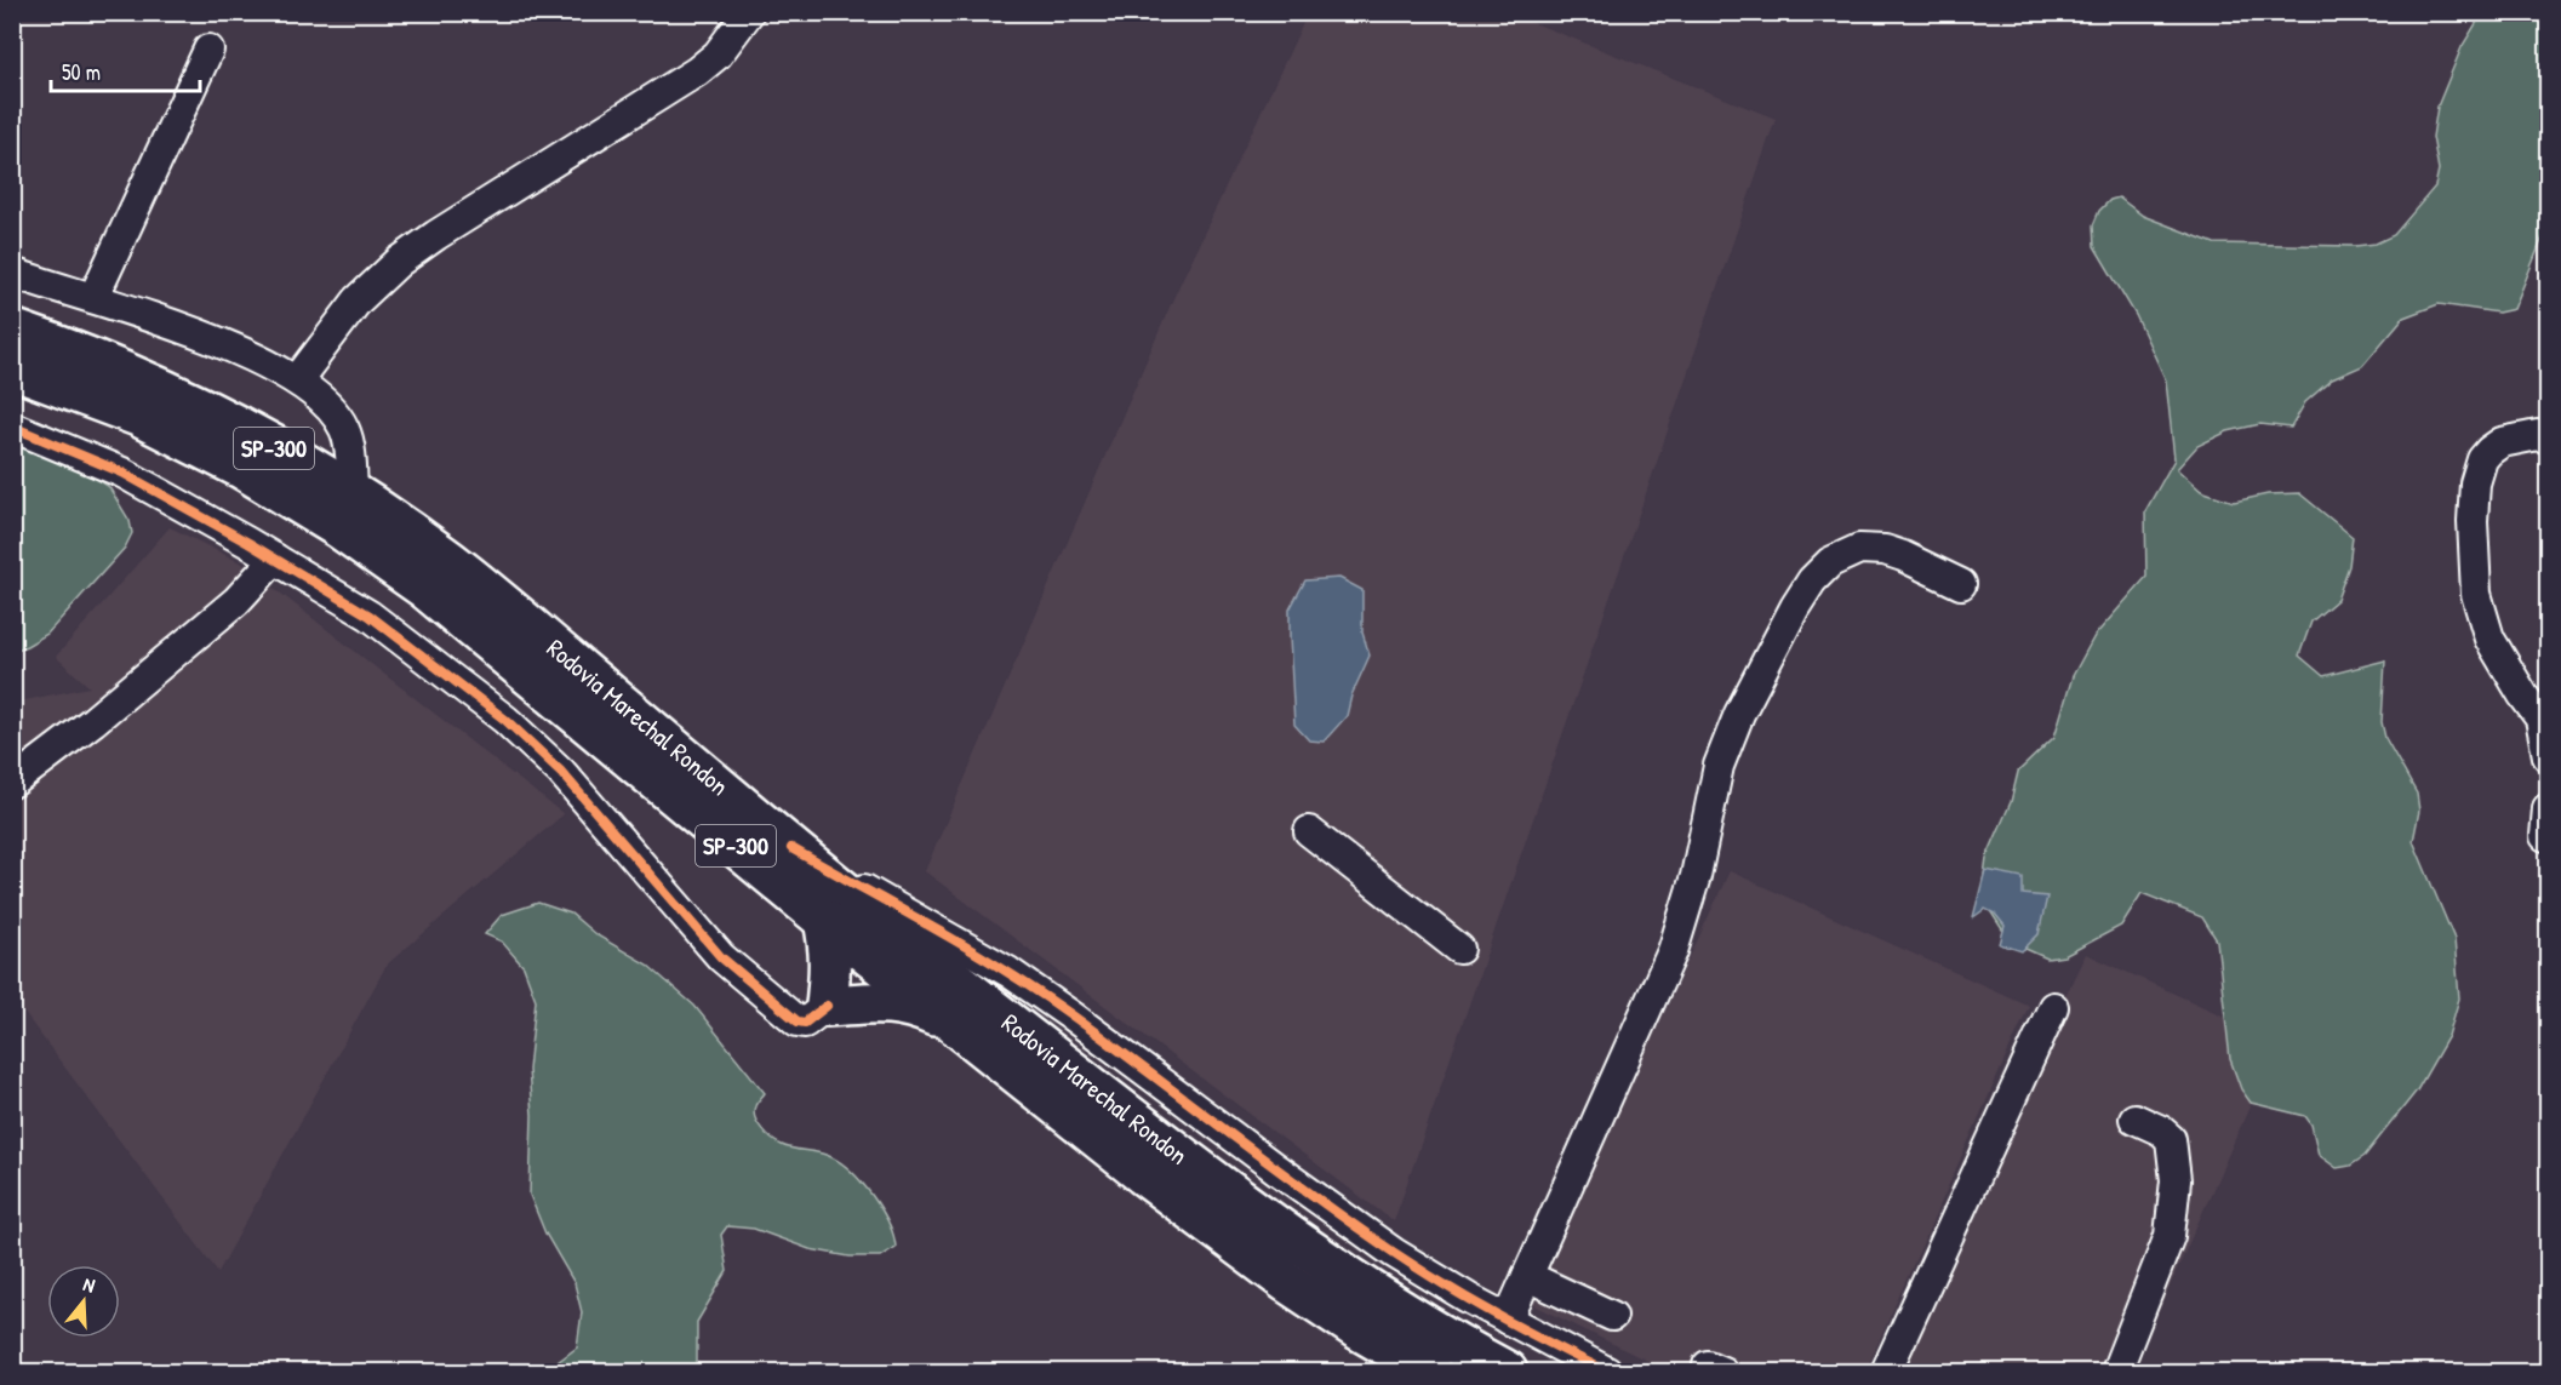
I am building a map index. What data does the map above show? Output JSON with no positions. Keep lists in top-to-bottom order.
{
  "streets": {
    "highway": ["SP-300", "Rodovia Marechal Rondon"]
  },
  "scale_bar": "50 m",
  "north": "top"
}
